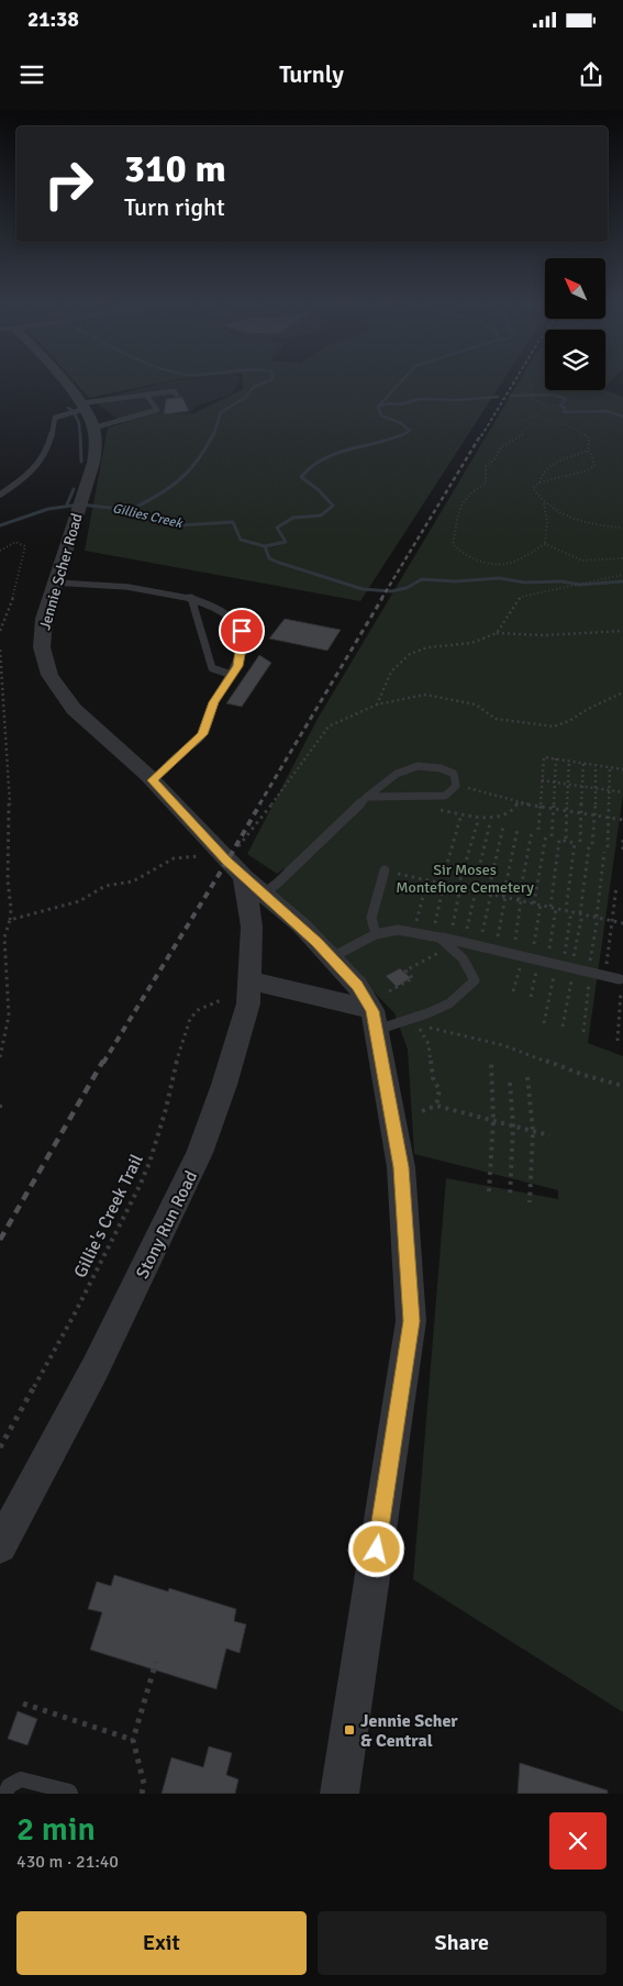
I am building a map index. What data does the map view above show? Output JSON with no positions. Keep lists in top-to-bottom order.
{
  "streets": {
    "street": ["Jennie Scher Road", "Stony Run Road"],
    "path": ["Gillie's Creek Trail"]
  },
  "crossings": [
    ["Jennie Scher Road", "Stony Run Road"]
  ],
  "water": ["Gillies Creek"],
  "parks": ["Sir Moses Montefiore Cemetery"],
  "places": {
    "transit": ["Jennie Scher & Central"]
  },
  "north": "top left",
  "page": {
    "status": "21:38",
    "header": "Turnly",
    "turn": ["310 m", "Turn right"],
    "heading": ["2 min", "430 m · 21:40"],
    "buttons": ["Exit", "Share"]
  }
}
